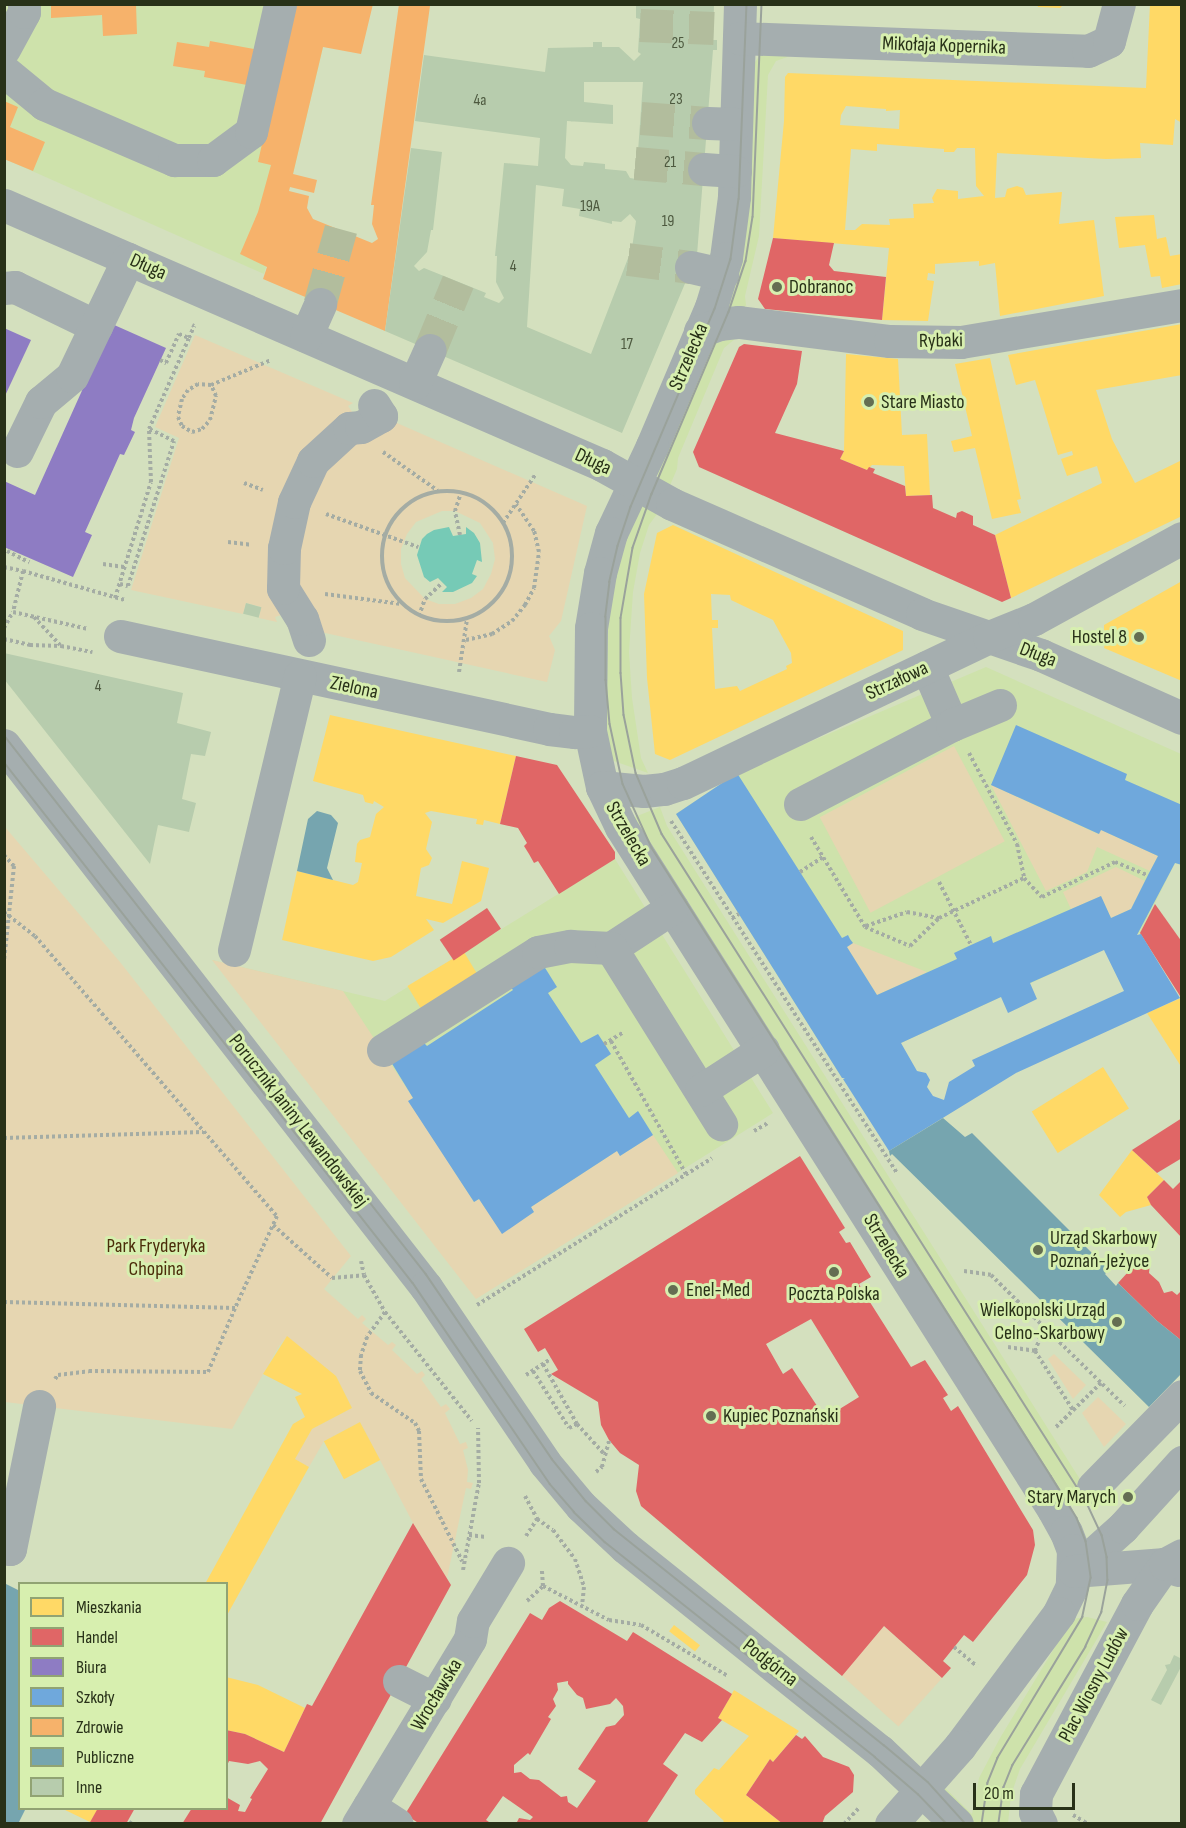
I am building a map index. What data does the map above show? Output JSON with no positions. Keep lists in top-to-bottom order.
{
  "streets": {
    "street": [
      "Mikołaja Kopernika",
      "Długa",
      "Rybaki",
      "Strzelecka",
      "Strzałowa",
      "Zielona",
      "Porucznik Janiny Lewandowskiej",
      "Podgórna",
      "Plac Wiosny Ludów",
      "Wrocławska"
    ]
  },
  "crossings": [
    ["Mikołaja Kopernika", "Strzelecka"],
    ["Długa", "Strzelecka"],
    ["Długa", "Strzałowa"],
    ["Rybaki", "Strzelecka"],
    ["Strzelecka", "Strzałowa"],
    ["Strzelecka", "Zielona"],
    ["Porucznik Janiny Lewandowskiej", "Podgórna"]
  ],
  "parks": ["Park Fryderyka Chopina"],
  "places": [
    "Dobranoc",
    "Stare Miasto",
    "Hostel 8",
    "Urząd Skarbowy Poznań-Jeżyce",
    "Poczta Polska",
    "Enel-Med",
    "Wielkopolski Urząd Celno-Skarbowy",
    "Kupiec Poznański",
    "Stary Marych"
  ],
  "house_numbers": [
    "25",
    "23",
    "4a",
    "21",
    "19A",
    "19",
    "4",
    "17",
    "4"
  ],
  "legend": [
    "Mieszkania",
    "Handel",
    "Biura",
    "Szkoły",
    "Zdrowie",
    "Publiczne",
    "Inne"
  ],
  "scale_bar": "20 m"
}
